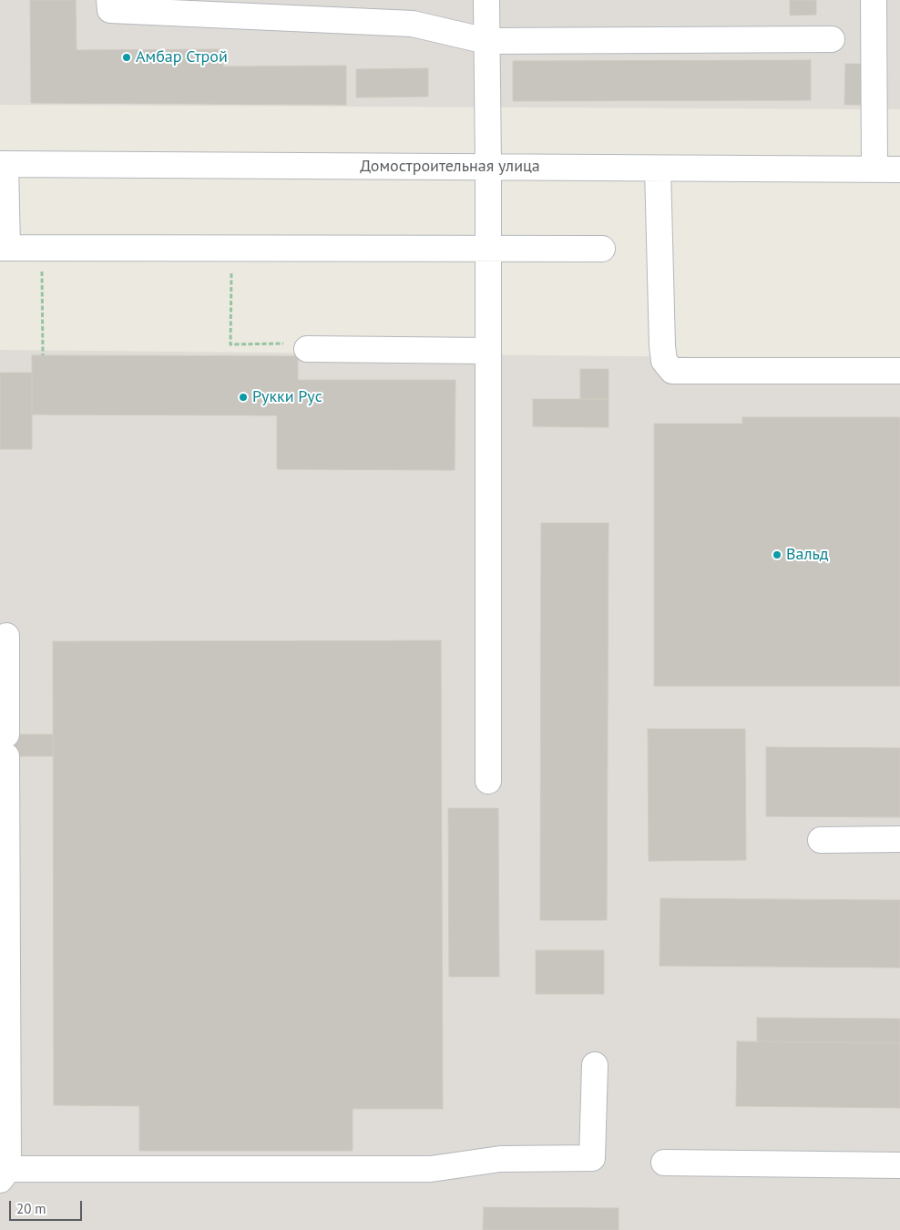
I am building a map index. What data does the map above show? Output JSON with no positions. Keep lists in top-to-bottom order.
{
  "streets": {
    "street": ["Домостроительная улица"]
  },
  "places": ["Амбар Строй", "Рукки Рус", "Вальд"],
  "scale_bar": "20 m"
}
